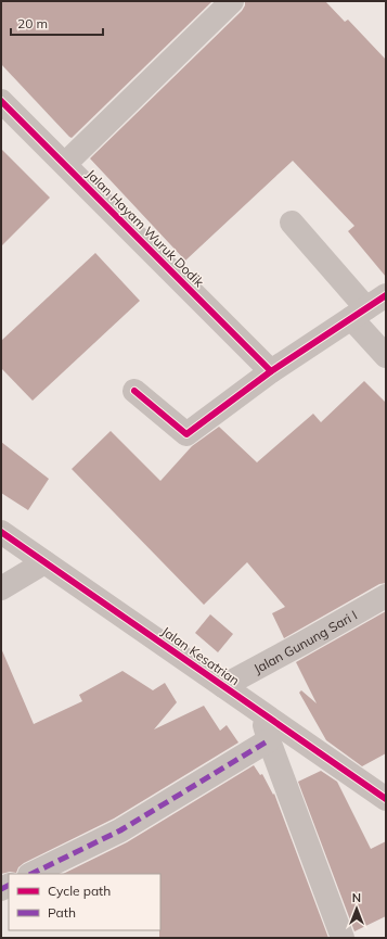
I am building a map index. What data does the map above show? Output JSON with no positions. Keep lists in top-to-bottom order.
{
  "streets": {
    "street": ["Jalan Hayam Wuruk Dodik", "Jalan Gunung Sari I", "Jalan Kesatrian"]
  },
  "crossings": [
    ["Jalan Gunung Sari I", "Jalan Kesatrian"]
  ],
  "legend": ["Cycle path", "Path"],
  "scale_bar": "20 m",
  "north": "top"
}
